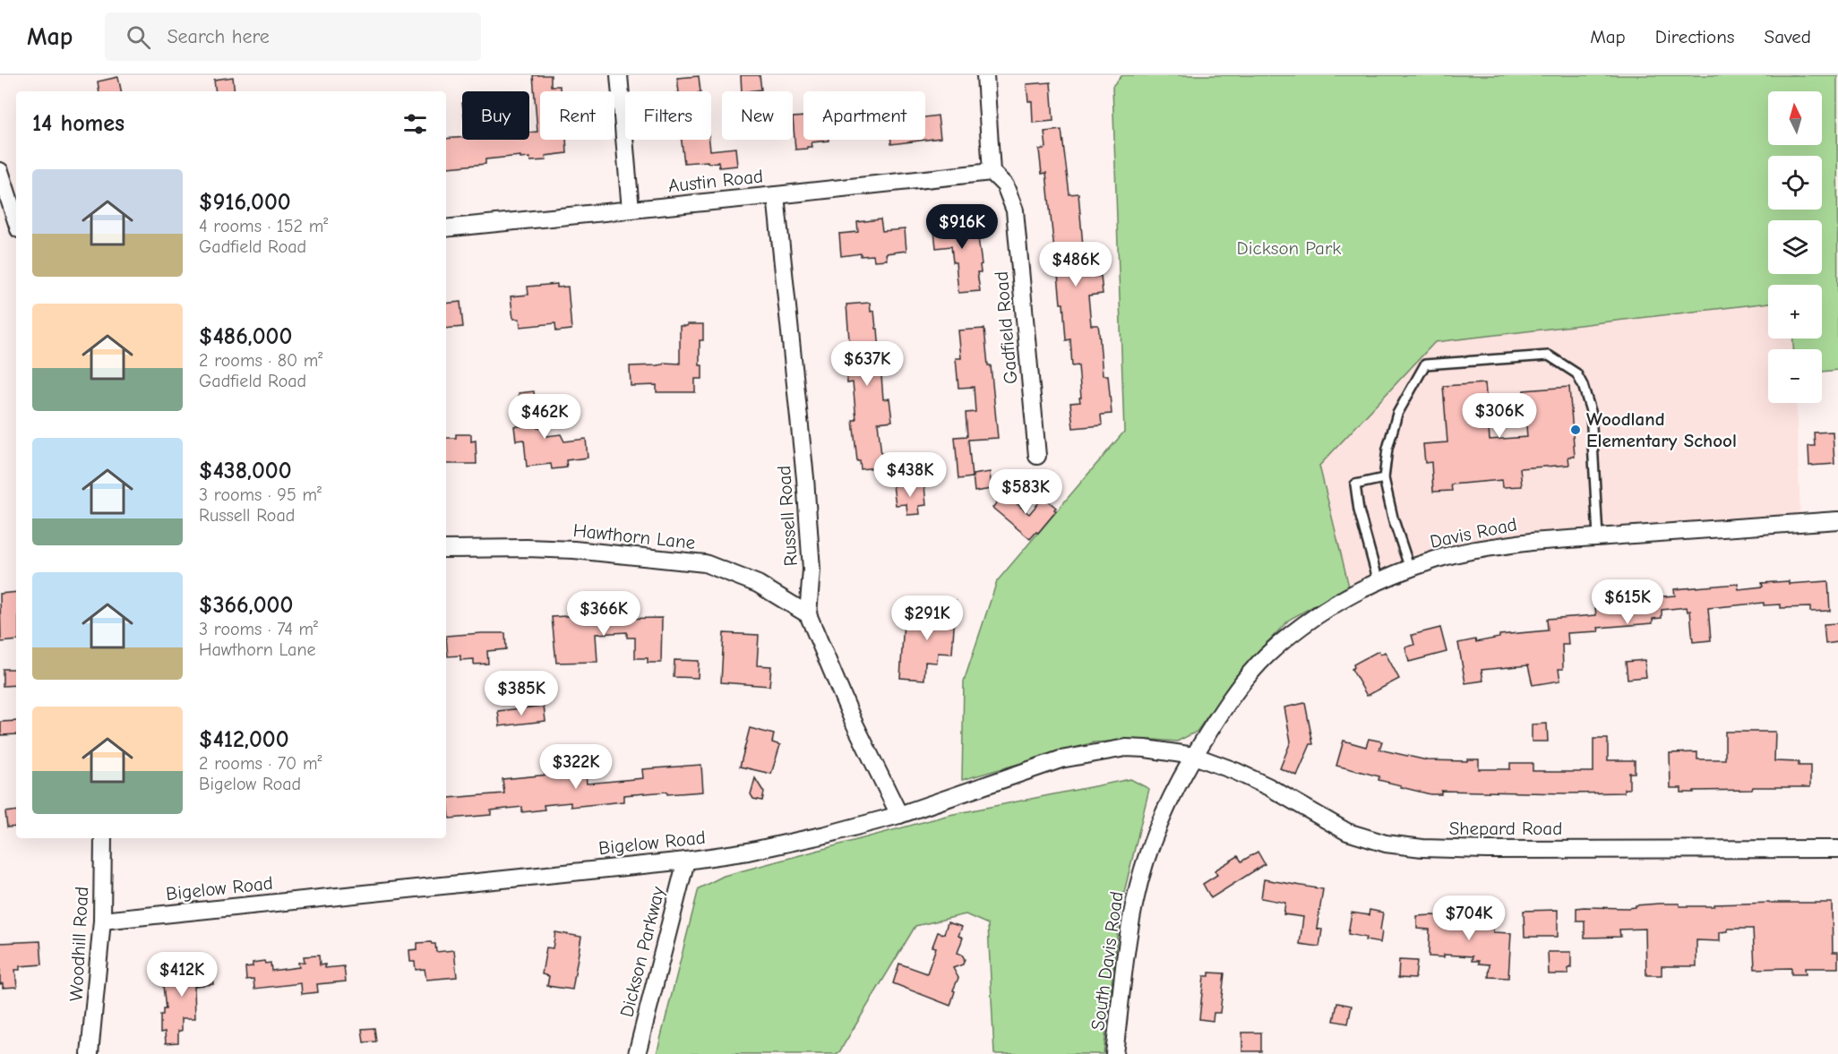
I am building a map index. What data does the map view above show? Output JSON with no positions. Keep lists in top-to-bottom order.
{
  "streets": {
    "street": [
      "Austin Road",
      "Gadfield Road",
      "Russell Road",
      "Davis Road",
      "Hawthorn Lane",
      "Shepard Road",
      "Bigelow Road",
      "Woodhill Road",
      "Dickson Parkway",
      "South Davis Road"
    ]
  },
  "crossings": [
    ["Austin Road", "Gadfield Road"],
    ["Austin Road", "Russell Road"],
    ["Russell Road", "Hawthorn Lane"],
    ["Russell Road", "Bigelow Road"],
    ["Davis Road", "Shepard Road"],
    ["Davis Road", "Bigelow Road"],
    ["Davis Road", "South Davis Road"],
    ["Shepard Road", "Bigelow Road"],
    ["Shepard Road", "South Davis Road"],
    ["Bigelow Road", "Woodhill Road"],
    ["Bigelow Road", "Dickson Parkway"],
    ["Bigelow Road", "South Davis Road"]
  ],
  "parks": ["Dickson Park"],
  "places": ["Woodland Elementary School"],
  "north": "top",
  "page": {
    "header": "Map",
    "search": "Search here",
    "nav": ["Map", "Directions", "Saved"],
    "map_buttons": ["+", "−"],
    "chip": [
      "Buy",
      "Rent",
      "Filters",
      "New",
      "Apartment"
    ],
    "heading": "14 homes",
    "list": [
      {
        "name": "$916,000",
        "note": "4 rooms · 152 m² · Gadfield Road"
      },
      {
        "name": "$486,000",
        "note": "2 rooms · 80 m² · Gadfield Road"
      },
      {
        "name": "$438,000",
        "note": "3 rooms · 95 m² · Russell Road"
      },
      {
        "name": "$366,000",
        "note": "3 rooms · 74 m² · Hawthorn Lane"
      },
      {
        "name": "$412,000",
        "note": "2 rooms · 70 m² · Bigelow Road"
      }
    ],
    "price": [
      "$916K",
      "$486K",
      "$637K",
      "$306K",
      "$462K",
      "$438K",
      "$583K",
      "$615K",
      "$366K",
      "$291K",
      "$385K",
      "$322K",
      "$704K",
      "$412K"
    ]
  }
}
